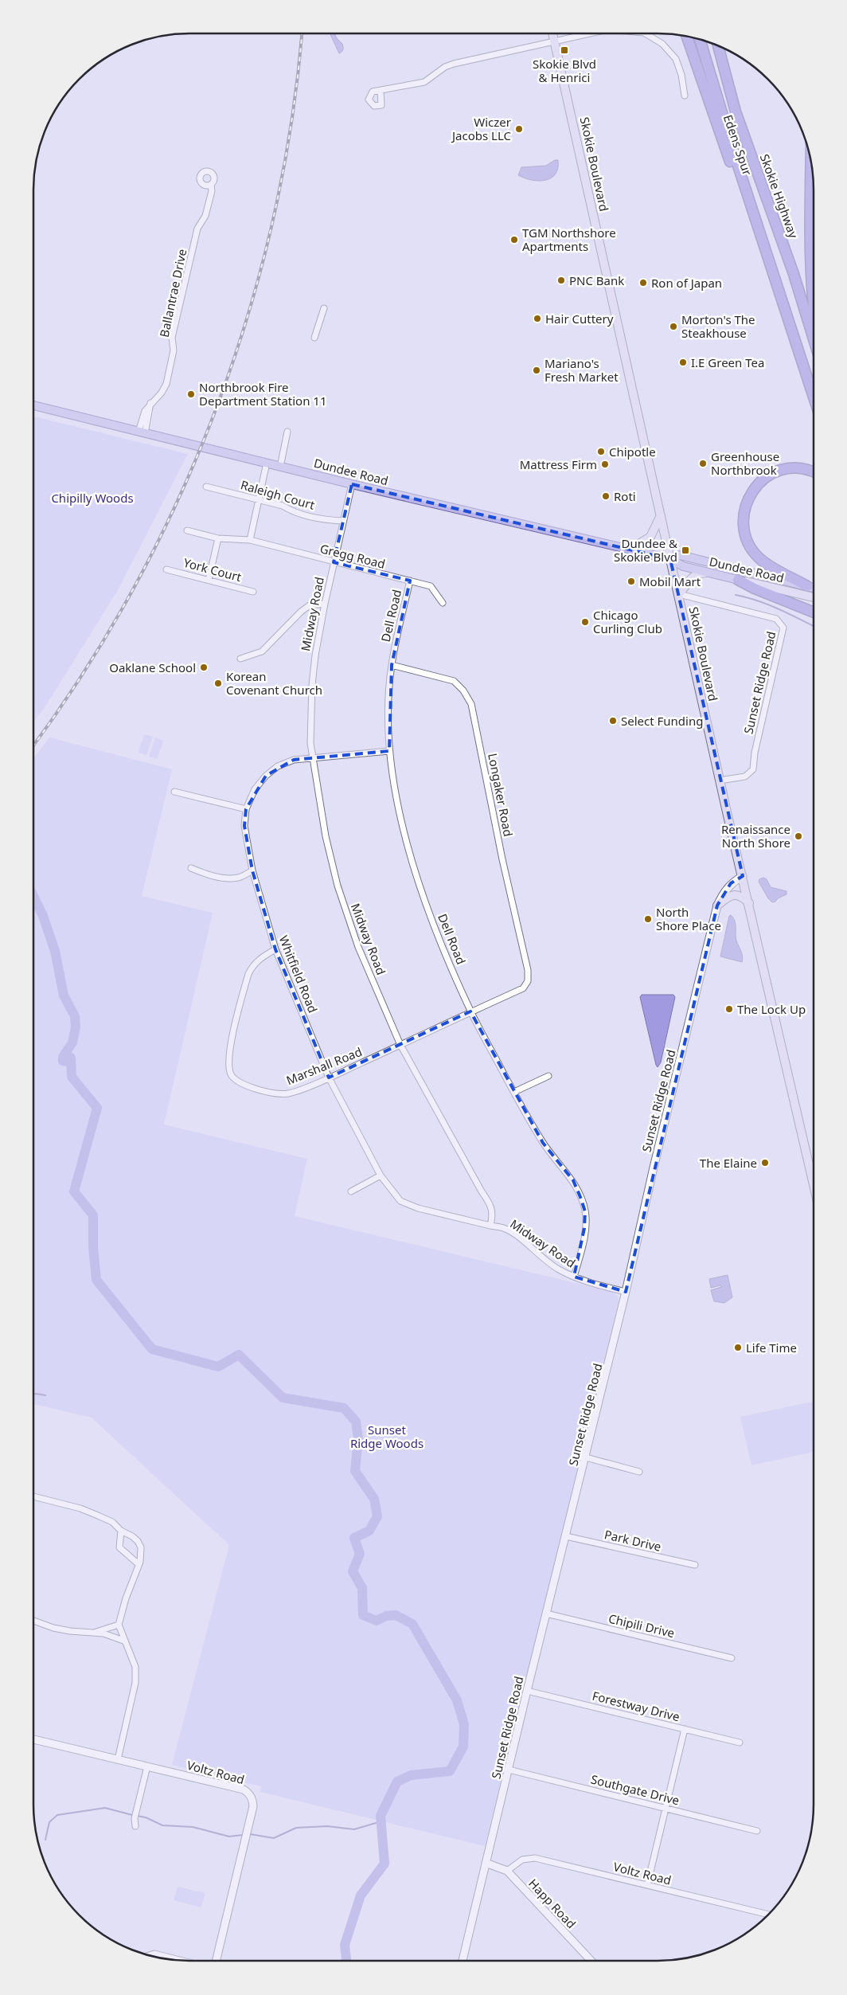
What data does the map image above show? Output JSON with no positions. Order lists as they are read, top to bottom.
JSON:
{
  "streets": {
    "highway": ["Edens Spur", "Skokie Highway"],
    "main road": ["Skokie Boulevard", "Dundee Road"],
    "street": [
      "Ballantrae Drive",
      "Raleigh Court",
      "Gregg Road",
      "York Court",
      "Midway Road",
      "Dell Road",
      "Sunset Ridge Road",
      "Longaker Road",
      "Whitfield Road",
      "Marshall Road",
      "Park Drive",
      "Chipili Drive",
      "Forestway Drive",
      "Voltz Road",
      "Southgate Drive",
      "Happ Road"
    ]
  },
  "crossings": [
    ["Skokie Boulevard", "Dundee Road"],
    ["Skokie Boulevard", "Sunset Ridge Road"],
    ["Ballantrae Drive", "Dundee Road"],
    ["Dundee Road", "Midway Road"],
    ["Raleigh Court", "Midway Road"],
    ["Gregg Road", "Midway Road"],
    ["Gregg Road", "Dell Road"],
    ["Midway Road", "Dell Road"],
    ["Midway Road", "Sunset Ridge Road"],
    ["Midway Road", "Whitfield Road"],
    ["Midway Road", "Marshall Road"],
    ["Dell Road", "Longaker Road"],
    ["Dell Road", "Whitfield Road"],
    ["Dell Road", "Marshall Road"],
    ["Sunset Ridge Road", "Park Drive"],
    ["Sunset Ridge Road", "Chipili Drive"],
    ["Sunset Ridge Road", "Forestway Drive"],
    ["Sunset Ridge Road", "Southgate Drive"],
    ["Sunset Ridge Road", "Happ Road"],
    ["Longaker Road", "Marshall Road"],
    ["Whitfield Road", "Marshall Road"],
    ["Voltz Road", "Happ Road"]
  ],
  "parks": ["Chipilly Woods", "Sunset Ridge Woods"],
  "places": {
    "transit": ["Skokie Blvd & Henrici", "Dundee & Skokie Blvd"],
    "other": [
      "Wiczer Jacobs LLC",
      "TGM Northshore Apartments",
      "PNC Bank",
      "Ron of Japan",
      "Hair Cuttery",
      "Morton's The Steakhouse",
      "I.E Green Tea",
      "Mariano's Fresh Market",
      "Northbrook Fire Department Station 11",
      "Chipotle",
      "Greenhouse Northbrook",
      "Mattress Firm",
      "Roti",
      "Mobil Mart",
      "Chicago Curling Club",
      "Oaklane School",
      "Korean Covenant Church",
      "Select Funding",
      "Renaissance North Shore",
      "North Shore Place",
      "The Lock Up",
      "The Elaine",
      "Life Time"
    ]
  }
}
